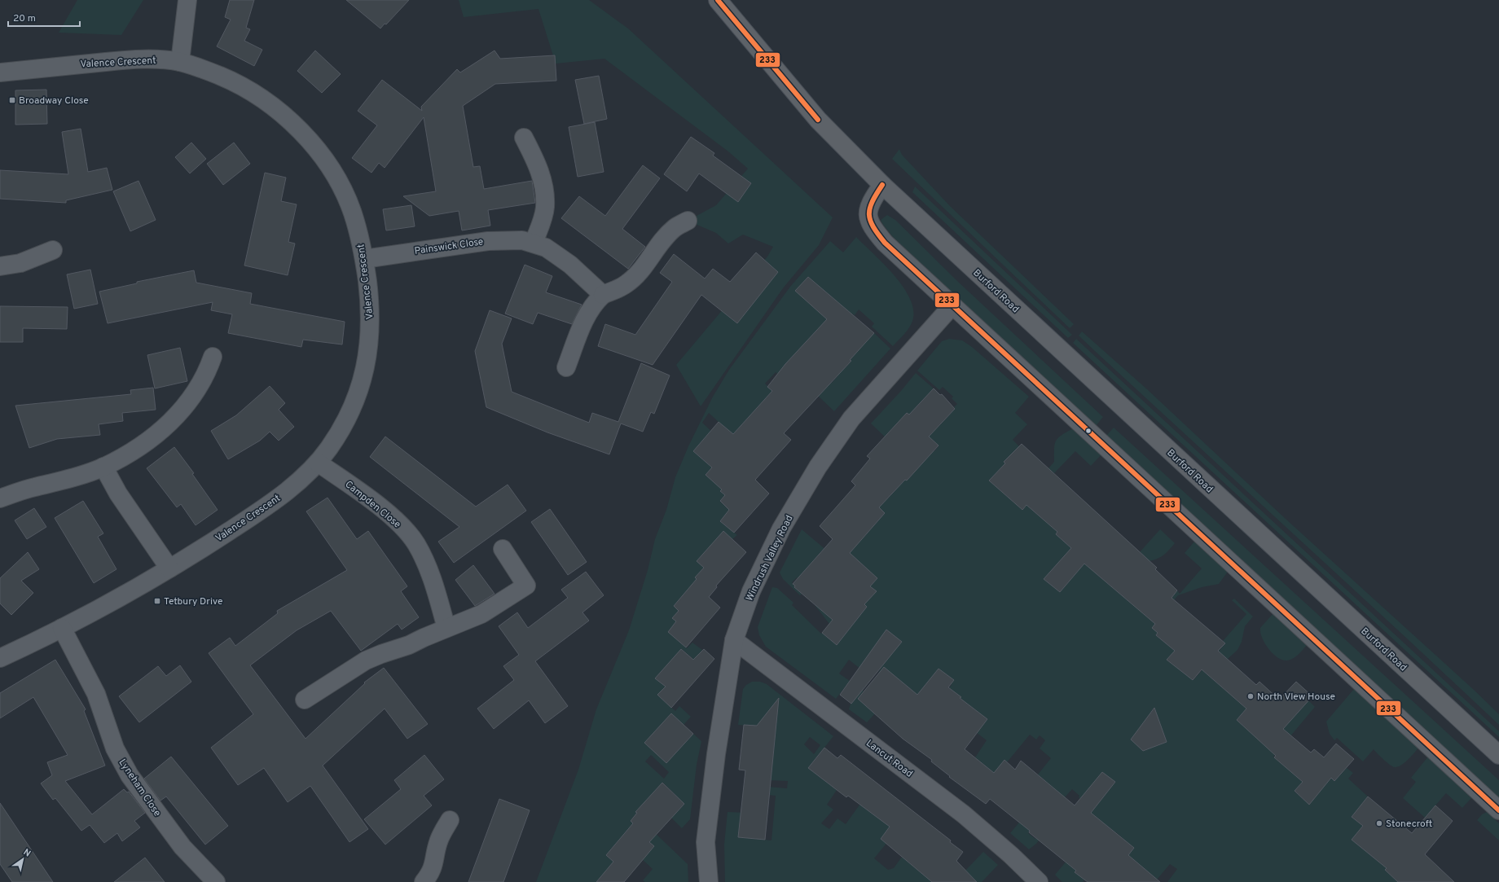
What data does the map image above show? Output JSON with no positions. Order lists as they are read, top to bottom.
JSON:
{
  "streets": {
    "main road": ["Burford Road"],
    "street": [
      "Valence Crescent",
      "Painswick Close",
      "Campden Close",
      "Windrush Valley Road",
      "Lancut Road",
      "Lyneham Close"
    ]
  },
  "crossings": [
    ["Valence Crescent", "Painswick Close"],
    ["Valence Crescent", "Campden Close"],
    ["Valence Crescent", "Lyneham Close"],
    ["Windrush Valley Road", "Lancut Road"]
  ],
  "places": {
    "transit": ["Broadway Close", "Tetbury Drive"],
    "other": ["North Vlew House", "Stonecroft"]
  },
  "lines": ["transit line 233"],
  "scale_bar": "20 m",
  "north": "top right"
}
